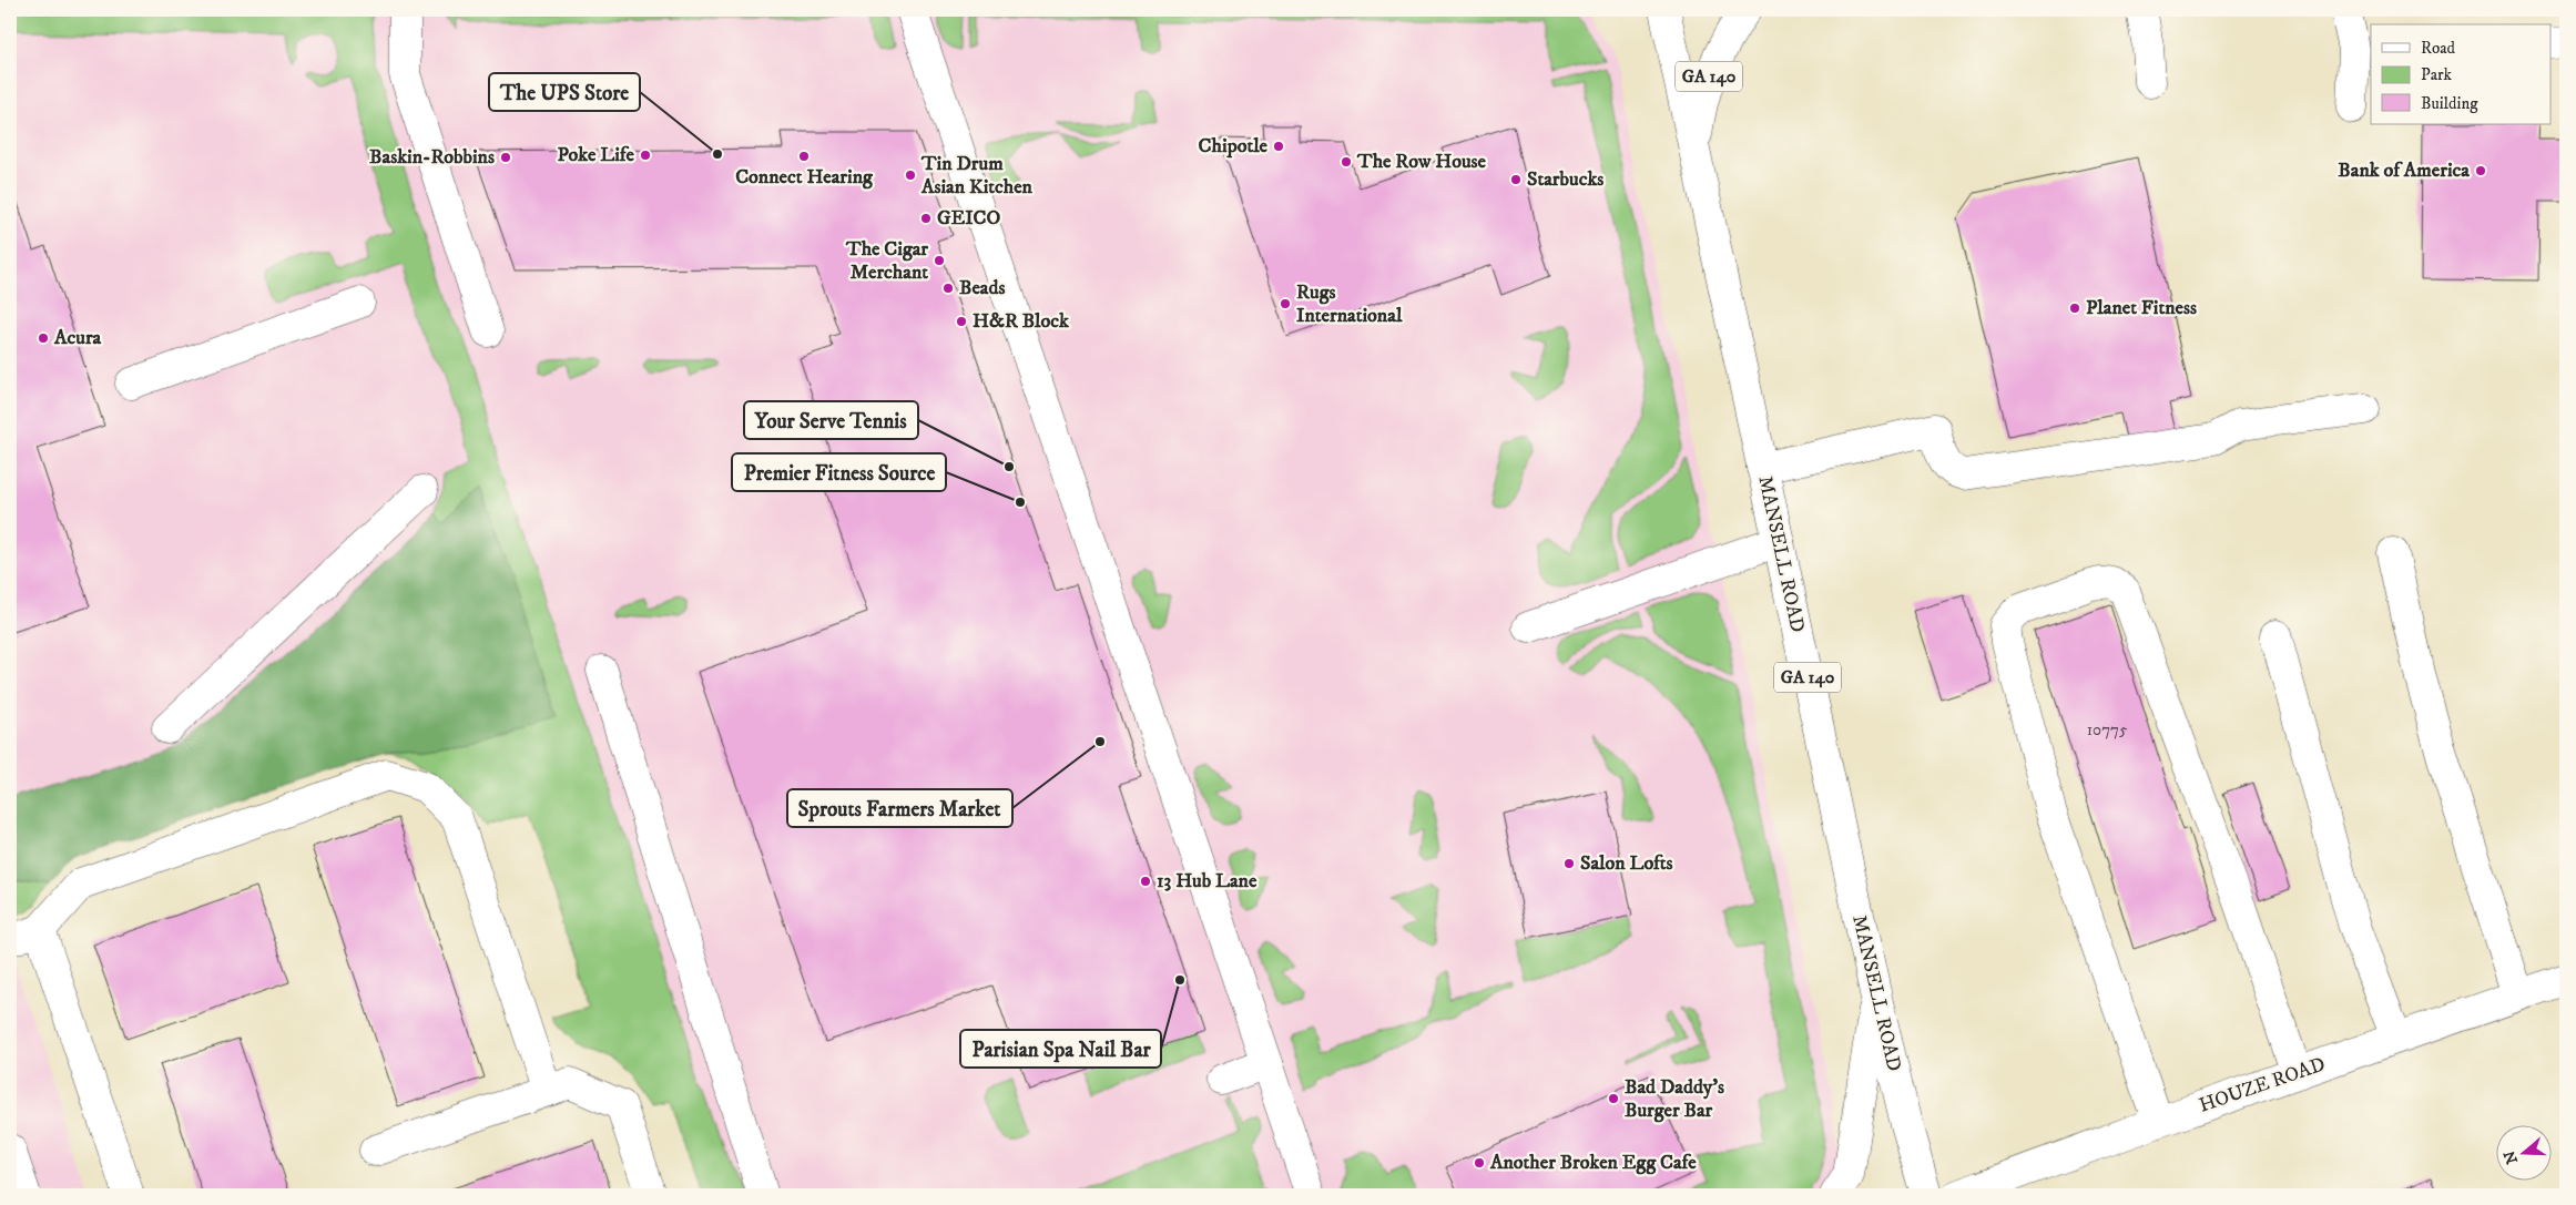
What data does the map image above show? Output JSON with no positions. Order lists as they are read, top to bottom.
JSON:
{
  "streets": {
    "main road": ["GA 140", "MANSELL ROAD", "HOUZE ROAD"]
  },
  "crossings": [
    ["GA 140", "MANSELL ROAD"]
  ],
  "places": [
    "Chipotle",
    "The UPS Store",
    "Poke Life",
    "Connect Hearing",
    "Baskin-Robbins",
    "The Row House",
    "Bank of America",
    "Tin Drum Asian Kitchen",
    "Starbucks",
    "GEICO",
    "The Cigar Merchant",
    "Beads",
    "Rugs International",
    "Planet Fitness",
    "H&R Block",
    "Acura",
    "Your Serve Tennis",
    "Premier Fitness Source",
    "Sprouts Farmers Market",
    "Salon Lofts",
    "13 Hub Lane",
    "Parisian Spa Nail Bar",
    "Bad Daddy's Burger Bar",
    "Another Broken Egg Cafe"
  ],
  "house_numbers": ["10775"],
  "legend": ["Road", "Park", "Building"],
  "north": "left"
}
